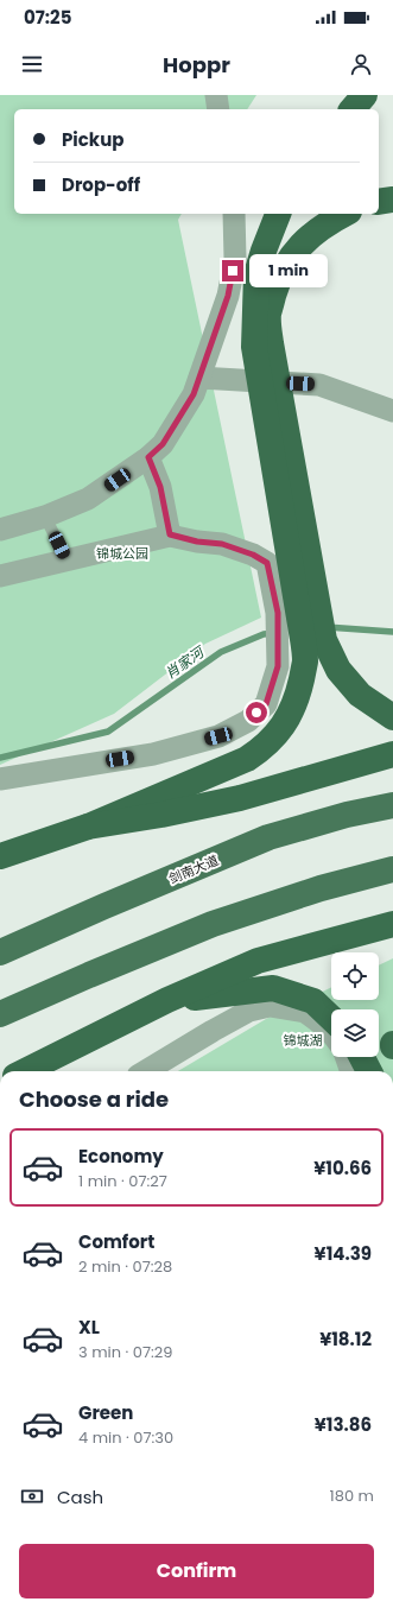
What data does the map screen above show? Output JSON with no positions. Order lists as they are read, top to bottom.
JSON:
{
  "streets": {
    "highway": ["剑南大道"]
  },
  "water": ["肖家河"],
  "parks": ["锦城公园", "锦城湖"],
  "page": {
    "status": "07:25",
    "header": "Hoppr",
    "banner": ["Pickup", "Drop-off"],
    "bubble": "1 min",
    "heading": "Choose a ride",
    "list": [
      {
        "name": "Economy",
        "note": "1 min · 07:27",
        "value": "¥10.66"
      },
      {
        "name": "Comfort",
        "note": "2 min · 07:28",
        "value": "¥14.39"
      },
      {
        "name": "XL",
        "note": "3 min · 07:29",
        "value": "¥18.12"
      },
      {
        "name": "Green",
        "note": "4 min · 07:30",
        "value": "¥13.86"
      }
    ],
    "pay": ["Cash", "180 m"],
    "buttons": "Confirm"
  }
}
